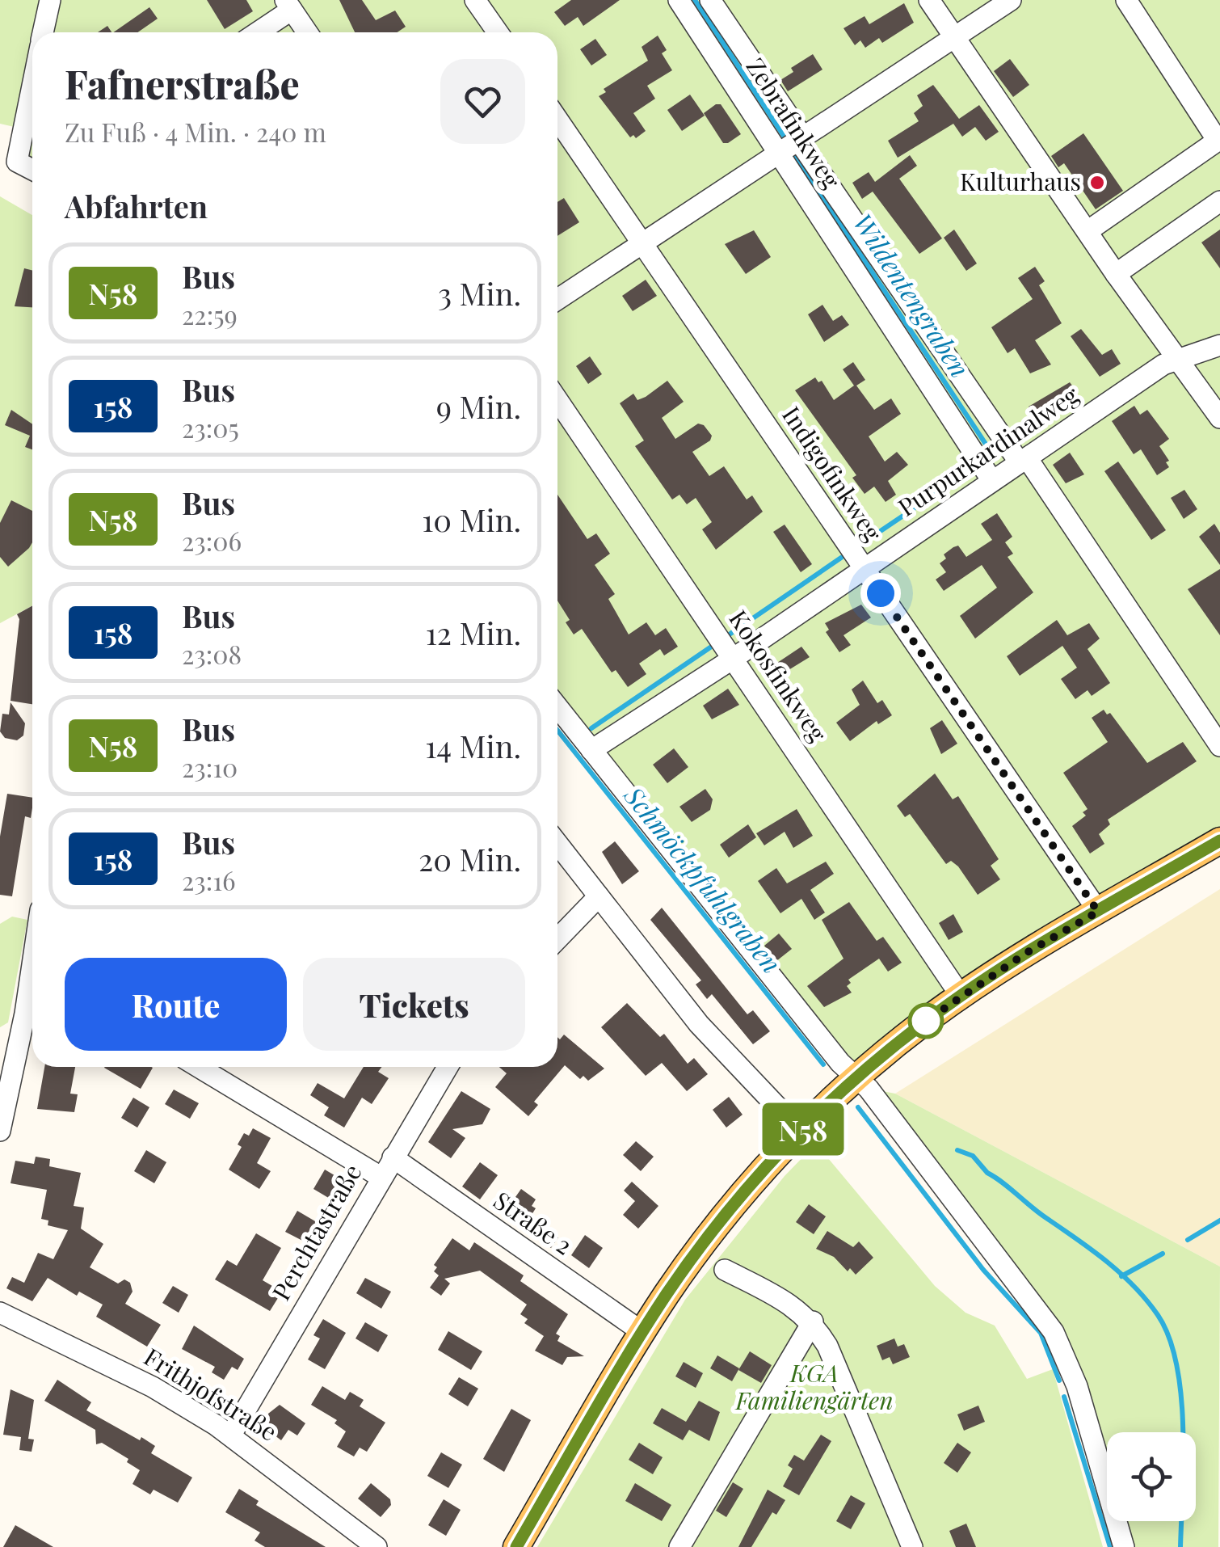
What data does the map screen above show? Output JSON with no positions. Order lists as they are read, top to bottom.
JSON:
{
  "streets": {
    "street": [
      "Zebrafinkweg",
      "Purpurkardinalweg",
      "Indigofinkweg",
      "Kokosfinkweg",
      "Straße 2",
      "Perchtastraße",
      "Frithjofstraße"
    ]
  },
  "crossings": [
    ["Zebrafinkweg", "Purpurkardinalweg"],
    ["Purpurkardinalweg", "Indigofinkweg"],
    ["Purpurkardinalweg", "Kokosfinkweg"],
    ["Straße 2", "Perchtastraße"],
    ["Perchtastraße", "Frithjofstraße"]
  ],
  "water": ["Wildentengraben", "Schmöckpfuhlgraben"],
  "parks": ["KGA Familiengärten"],
  "places": ["Kulturhaus"],
  "lines": ["bus line N58"],
  "page": {
    "on_map": "N58",
    "heading": [
      ["Fafnerstraße", "Zu Fuß · 4 Min. · 240 m"],
      "Abfahrten"
    ],
    "list": [
      {
        "mark": "N58",
        "name": "Bus",
        "note": "22:59",
        "value": "3 Min."
      },
      {
        "mark": "158",
        "name": "Bus",
        "note": "23:05",
        "value": "9 Min."
      },
      {
        "mark": "N58",
        "name": "Bus",
        "note": "23:06",
        "value": "10 Min."
      },
      {
        "mark": "158",
        "name": "Bus",
        "note": "23:08",
        "value": "12 Min."
      },
      {
        "mark": "N58",
        "name": "Bus",
        "note": "23:10",
        "value": "14 Min."
      },
      {
        "mark": "158",
        "name": "Bus",
        "note": "23:16",
        "value": "20 Min."
      }
    ],
    "buttons": ["Route", "Tickets"]
  }
}
